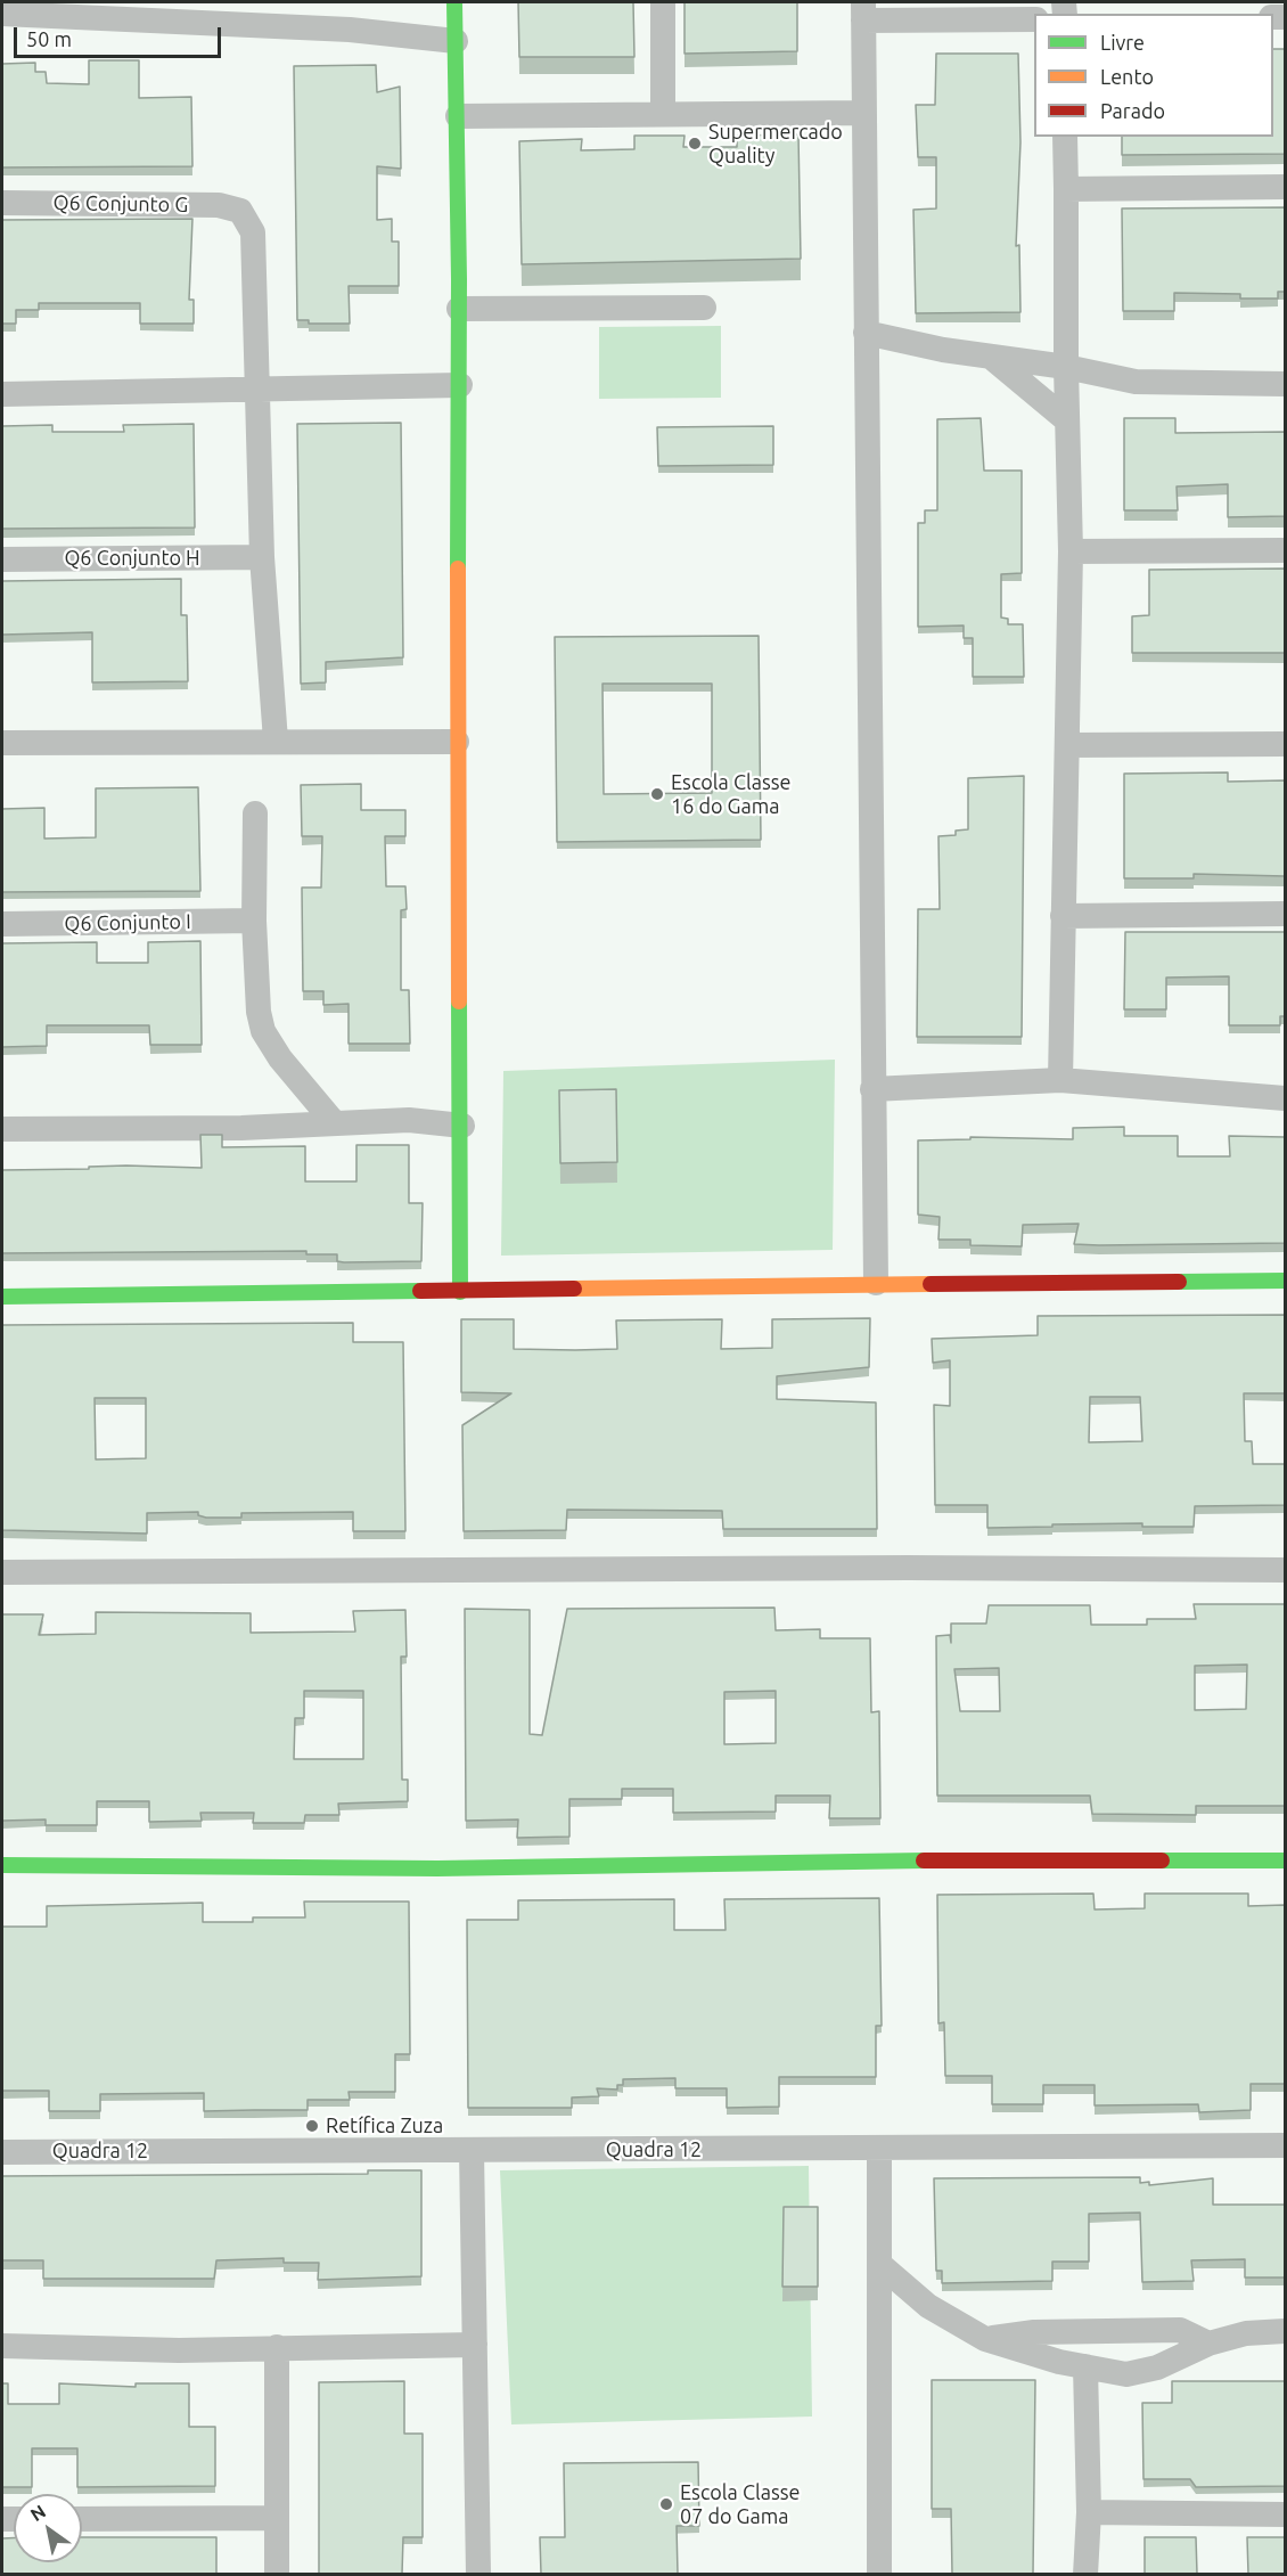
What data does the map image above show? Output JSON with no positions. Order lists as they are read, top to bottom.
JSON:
{
  "streets": {
    "street": [
      "Q6 Conjunto G",
      "Q6 Conjunto H",
      "Q6 Conjunto I",
      "Quadra 12"
    ]
  },
  "places": [
    "Supermercado Quality",
    "Escola Classe 16 do Gama",
    "Retífica Zuza",
    "Escola Classe 07 do Gama"
  ],
  "legend": ["Livre", "Lento", "Parado"],
  "scale_bar": "50 m",
  "north": "top left"
}
